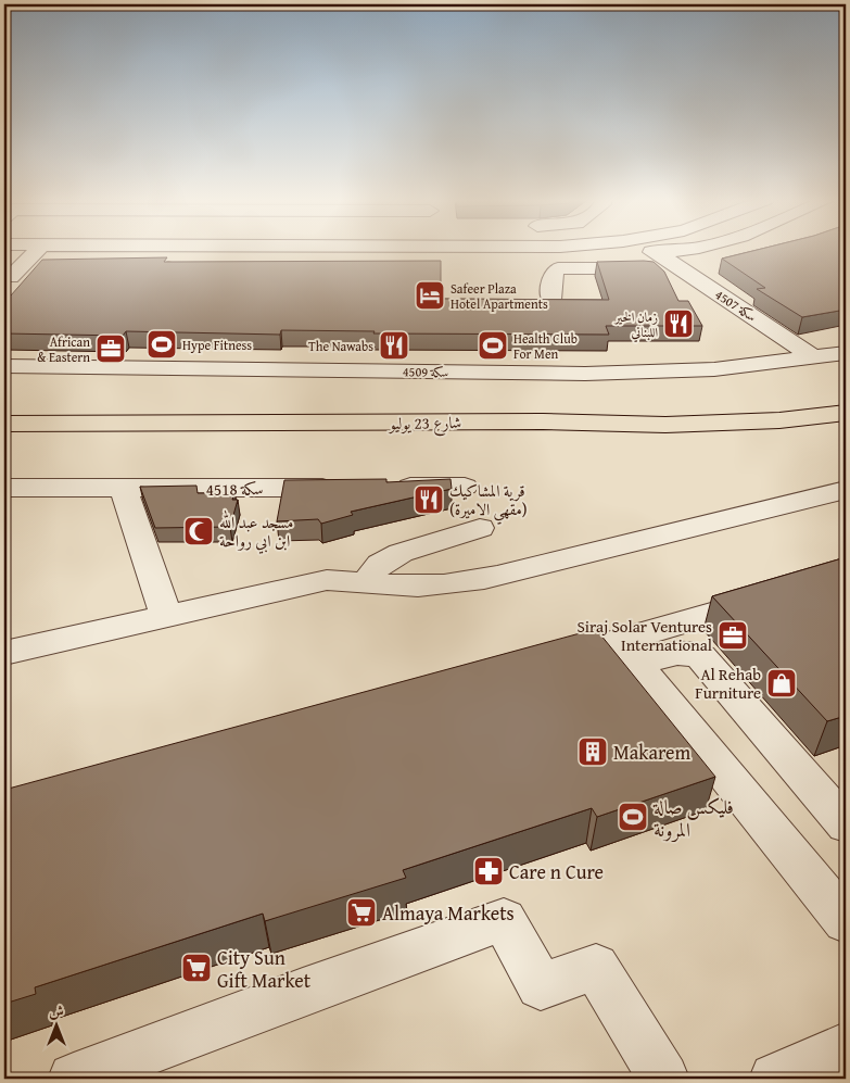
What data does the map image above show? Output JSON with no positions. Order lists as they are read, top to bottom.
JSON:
{
  "streets": {
    "main road": ["شارع 23 يوليو"],
    "street": ["سكة 4507", "سكة 4509", "سكة 4518"]
  },
  "crossings": [
    ["سكة 4507", "سكة 4509"]
  ],
  "places": {
    "hotel": ["Safeer Plaza Hotel Apartments"],
    "restaurant": ["زمان الخير اللبناني", "The Nawabs", "قرية المشاكيك (مقهي الاميرة)"],
    "sports": ["Hype Fitness", "Health Club For Men", "فليكس صالة المرونة"],
    "office": ["African & Eastern", "Siraj Solar Ventures International"],
    "mosque": ["مسجد عبد الله ابن ابي رواحة"],
    "shop": ["Al Rehab Furniture"],
    "building": ["Makarem"],
    "pharmacy": ["Care n Cure"],
    "supermarket": ["Almaya Markets", "City Sun Gift Market"]
  },
  "north": "top"
}
